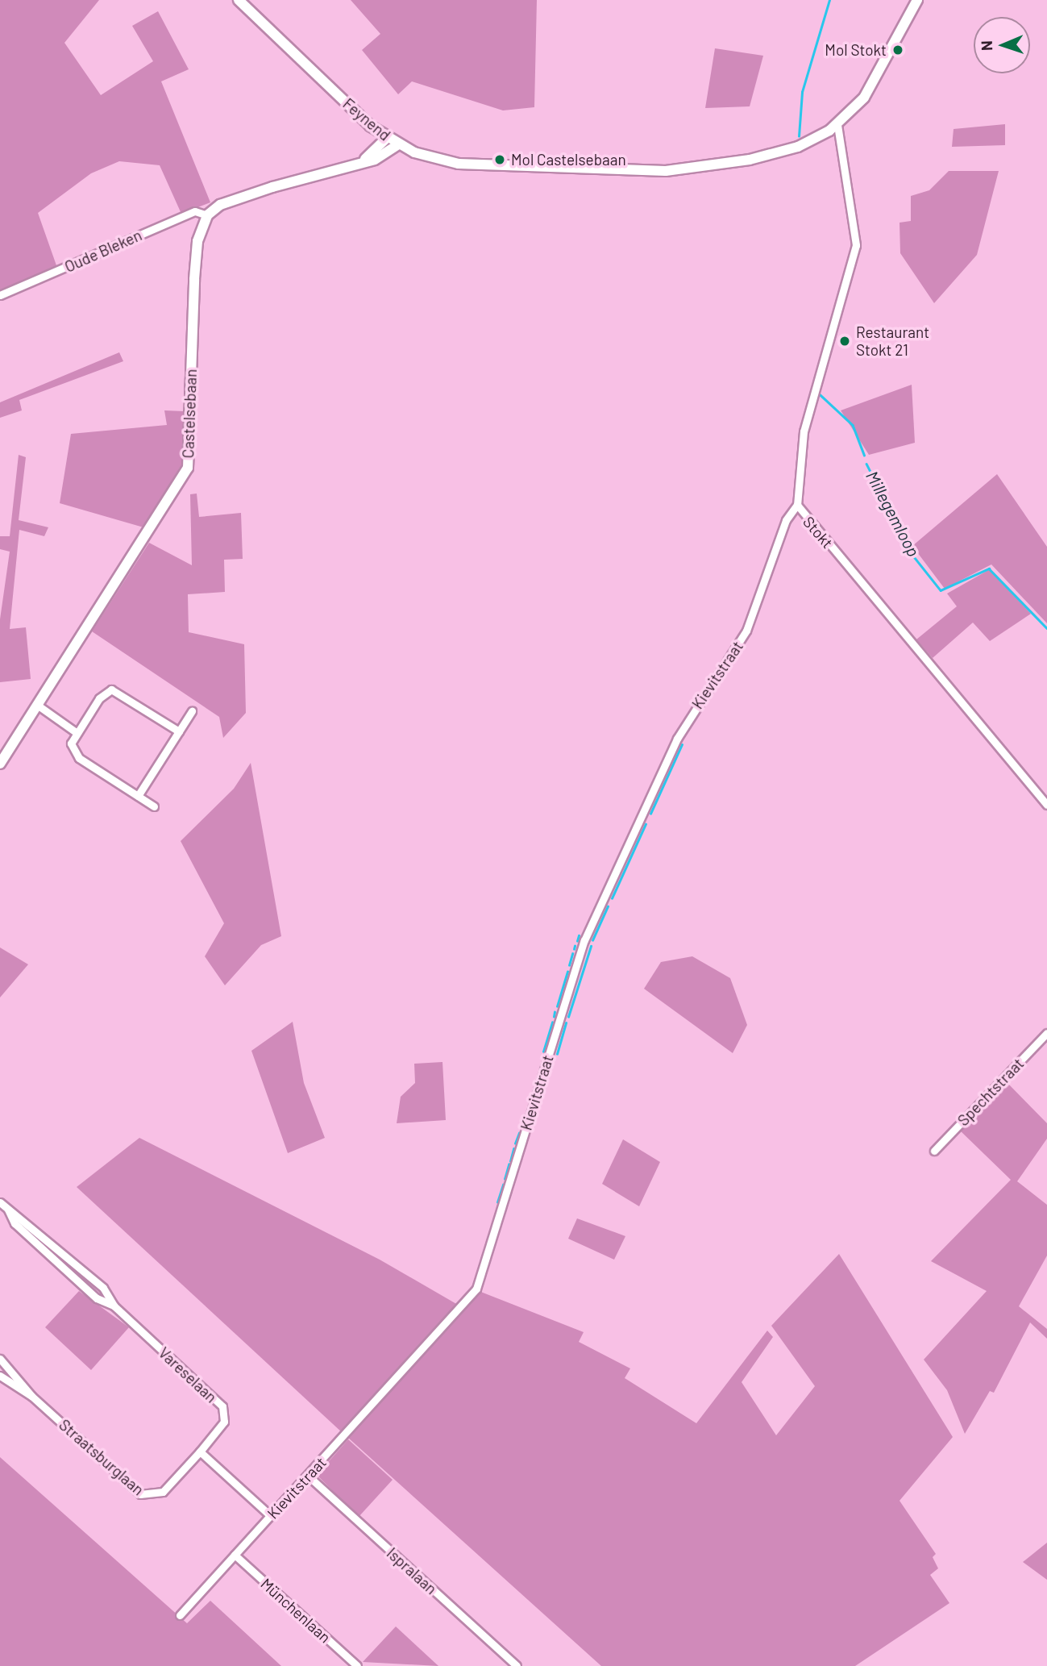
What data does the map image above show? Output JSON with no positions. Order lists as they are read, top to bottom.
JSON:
{
  "streets": {
    "street": [
      "Feynend",
      "Oude Bleken",
      "Castelsebaan",
      "Stokt",
      "Kievitstraat",
      "Spechtstraat",
      "Vareselaan",
      "Straatsburglaan",
      "Ispralaan",
      "Münchenlaan"
    ]
  },
  "crossings": [
    ["Feynend", "Stokt"],
    ["Oude Bleken", "Castelsebaan"],
    ["Stokt", "Kievitstraat"],
    ["Kievitstraat", "Ispralaan"],
    ["Kievitstraat", "Münchenlaan"],
    ["Vareselaan", "Straatsburglaan"]
  ],
  "water": ["Millegemloop"],
  "places": ["Mol Stokt", "Mol Castelsebaan", "Restaurant Stokt 21"],
  "north": "left"
}
